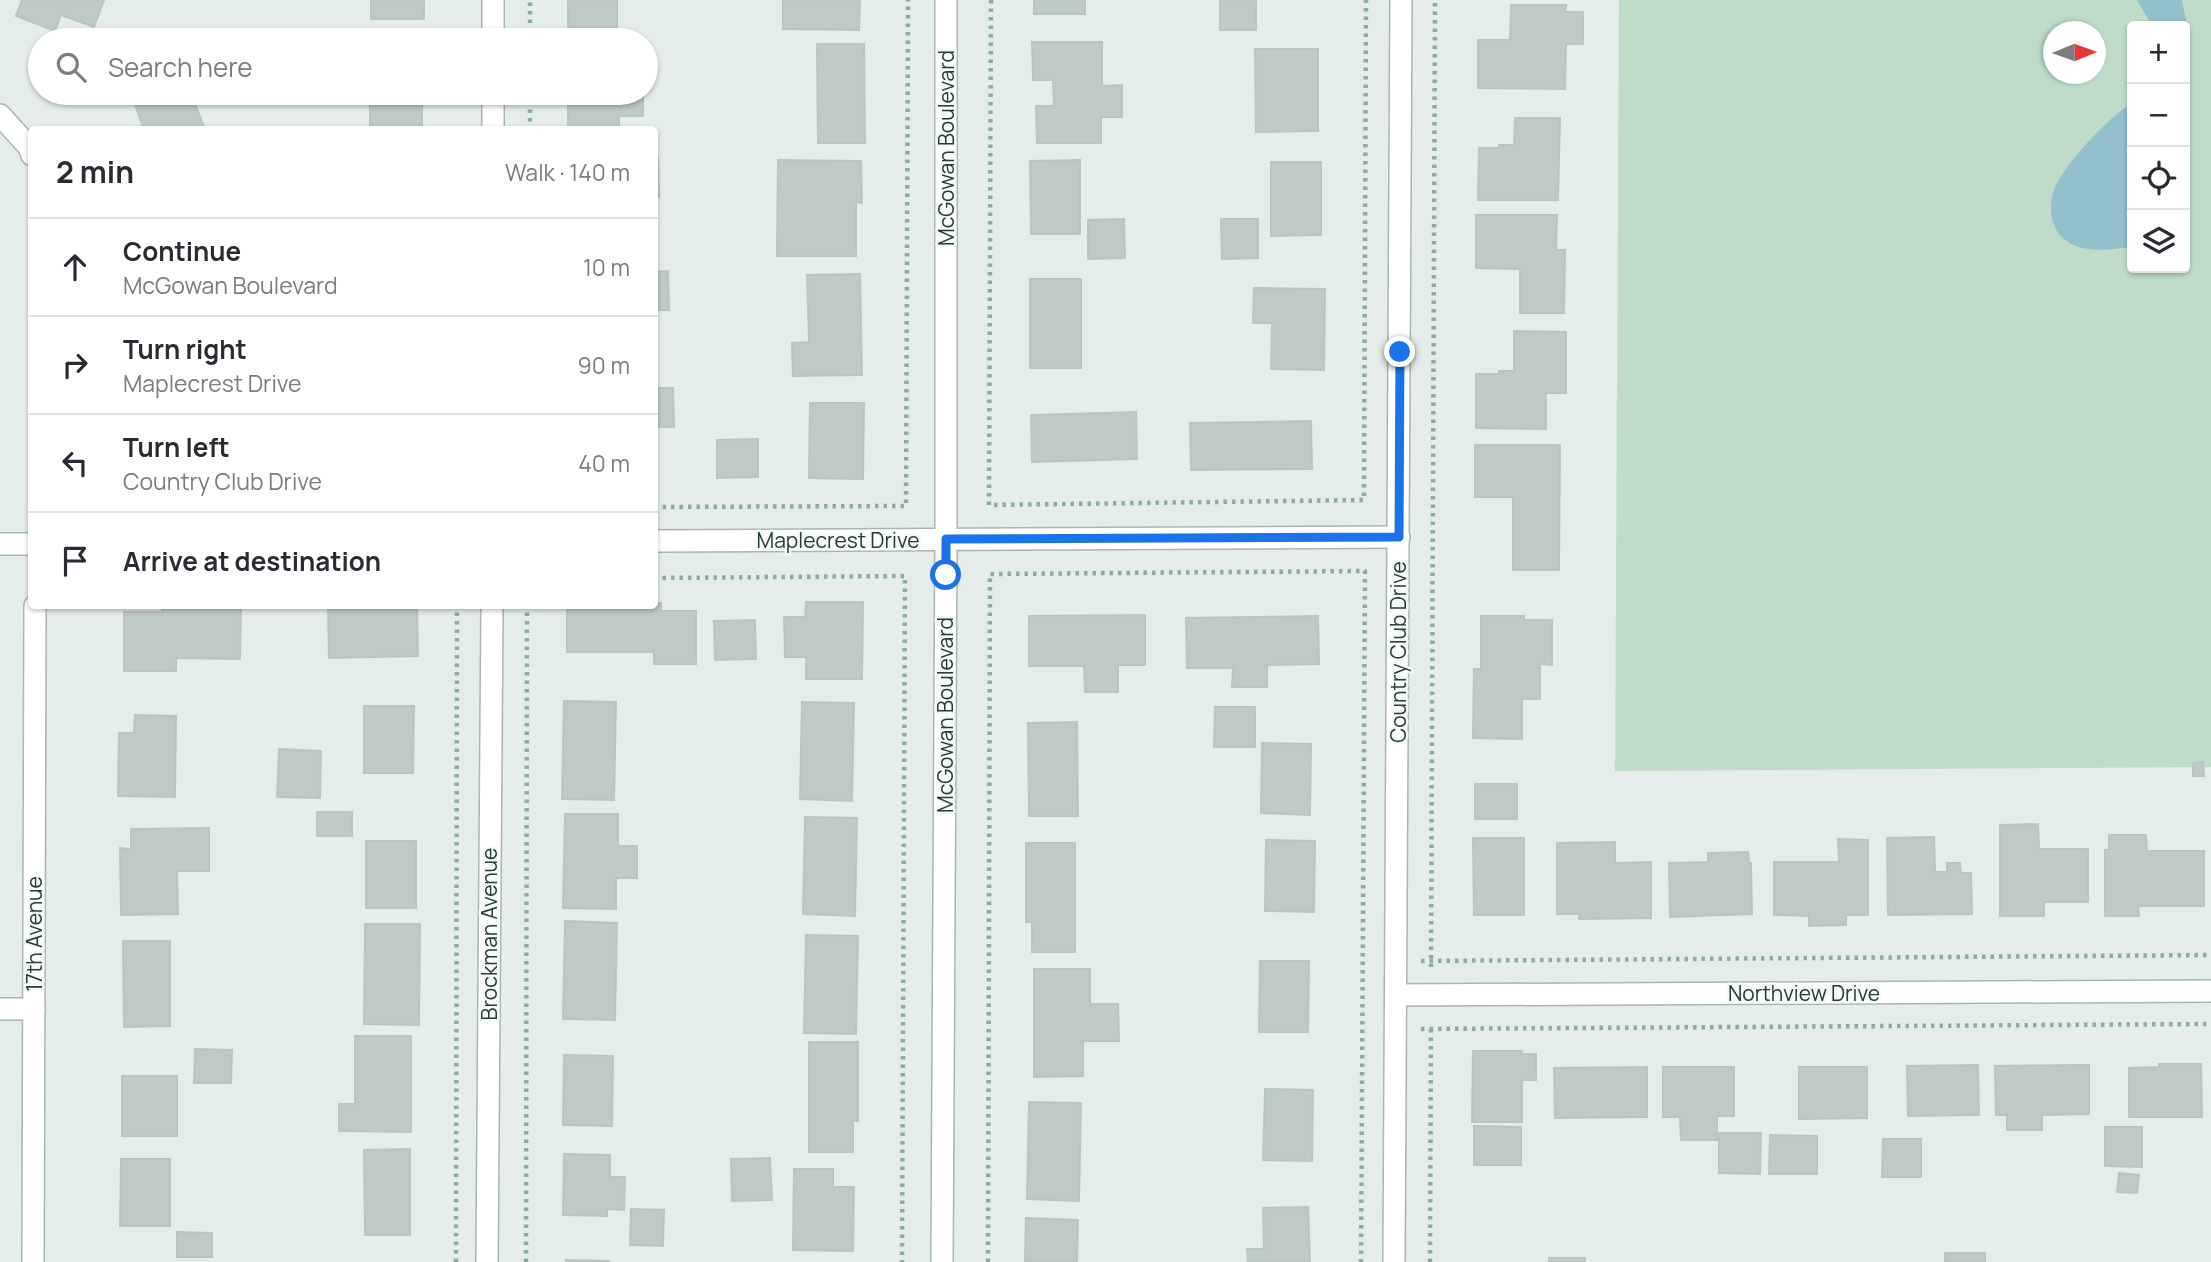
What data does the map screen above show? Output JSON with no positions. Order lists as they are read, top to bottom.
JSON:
{
  "streets": {
    "street": [
      "McGowan Boulevard",
      "Maplecrest Drive",
      "Country Club Drive",
      "17th Avenue",
      "Brockman Avenue",
      "Northview Drive"
    ]
  },
  "crossings": [
    ["McGowan Boulevard", "Maplecrest Drive"],
    ["Maplecrest Drive", "Country Club Drive"],
    ["Country Club Drive", "Northview Drive"]
  ],
  "north": "right",
  "page": {
    "map_buttons": ["+", "−"],
    "search": "Search here",
    "heading": ["2 min", "Walk · 140 m"],
    "list": [
      ["Continue", "McGowan Boulevard", "10 m"],
      ["Turn right", "Maplecrest Drive", "90 m"],
      ["Turn left", "Country Club Drive", "40 m"],
      "Arrive at destination"
    ]
  }
}
